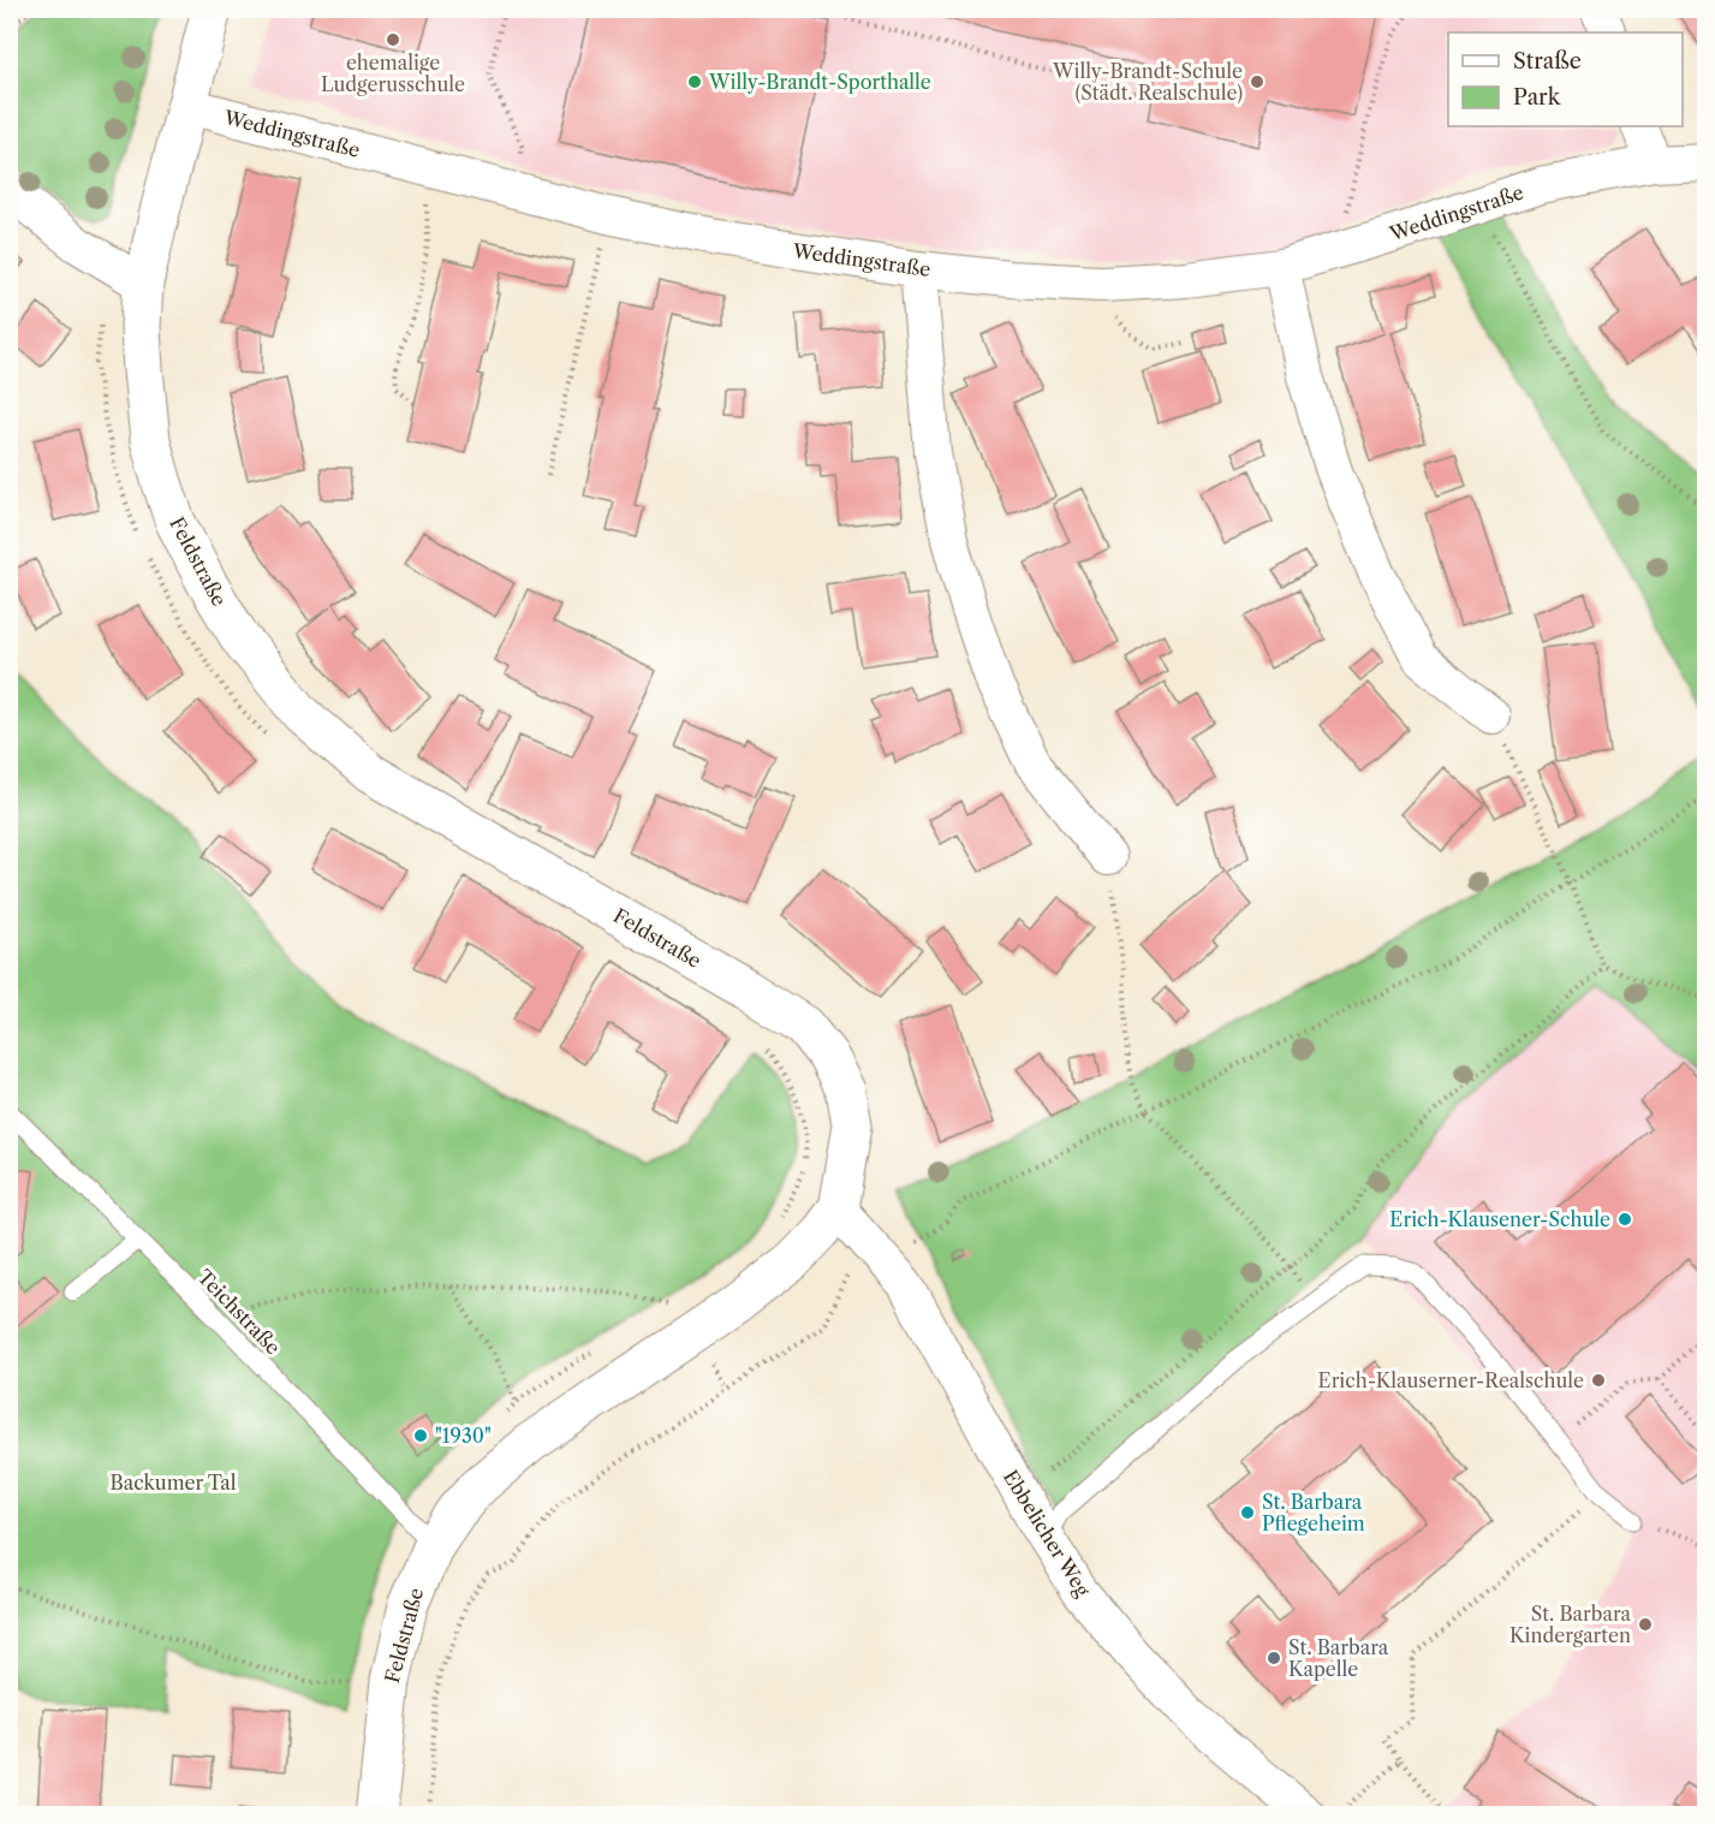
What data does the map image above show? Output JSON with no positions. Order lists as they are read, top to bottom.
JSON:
{
  "streets": {
    "main road": ["Feldstraße"],
    "street": ["Weddingstraße", "Ebbelicher Weg"],
    "lane": ["Teichstraße"]
  },
  "crossings": [
    ["Weddingstraße", "Feldstraße"],
    ["Feldstraße", "Teichstraße"],
    ["Feldstraße", "Ebbelicher Weg"]
  ],
  "parks": ["Backumer Tal"],
  "places": [
    "ehemalige Ludgerusschule",
    "Willy-Brandt-Sporthalle",
    "Willy-Brandt-Schule (Städt. Realschule)",
    "Erich-Klausener-Schule",
    "Erich-Klauserner-Realschule",
    "\"1930\"",
    "St. Barbara Pflegeheim",
    "St. Barbara Kindergarten",
    "St. Barbara Kapelle"
  ],
  "legend": ["Straße", "Park"]
}
